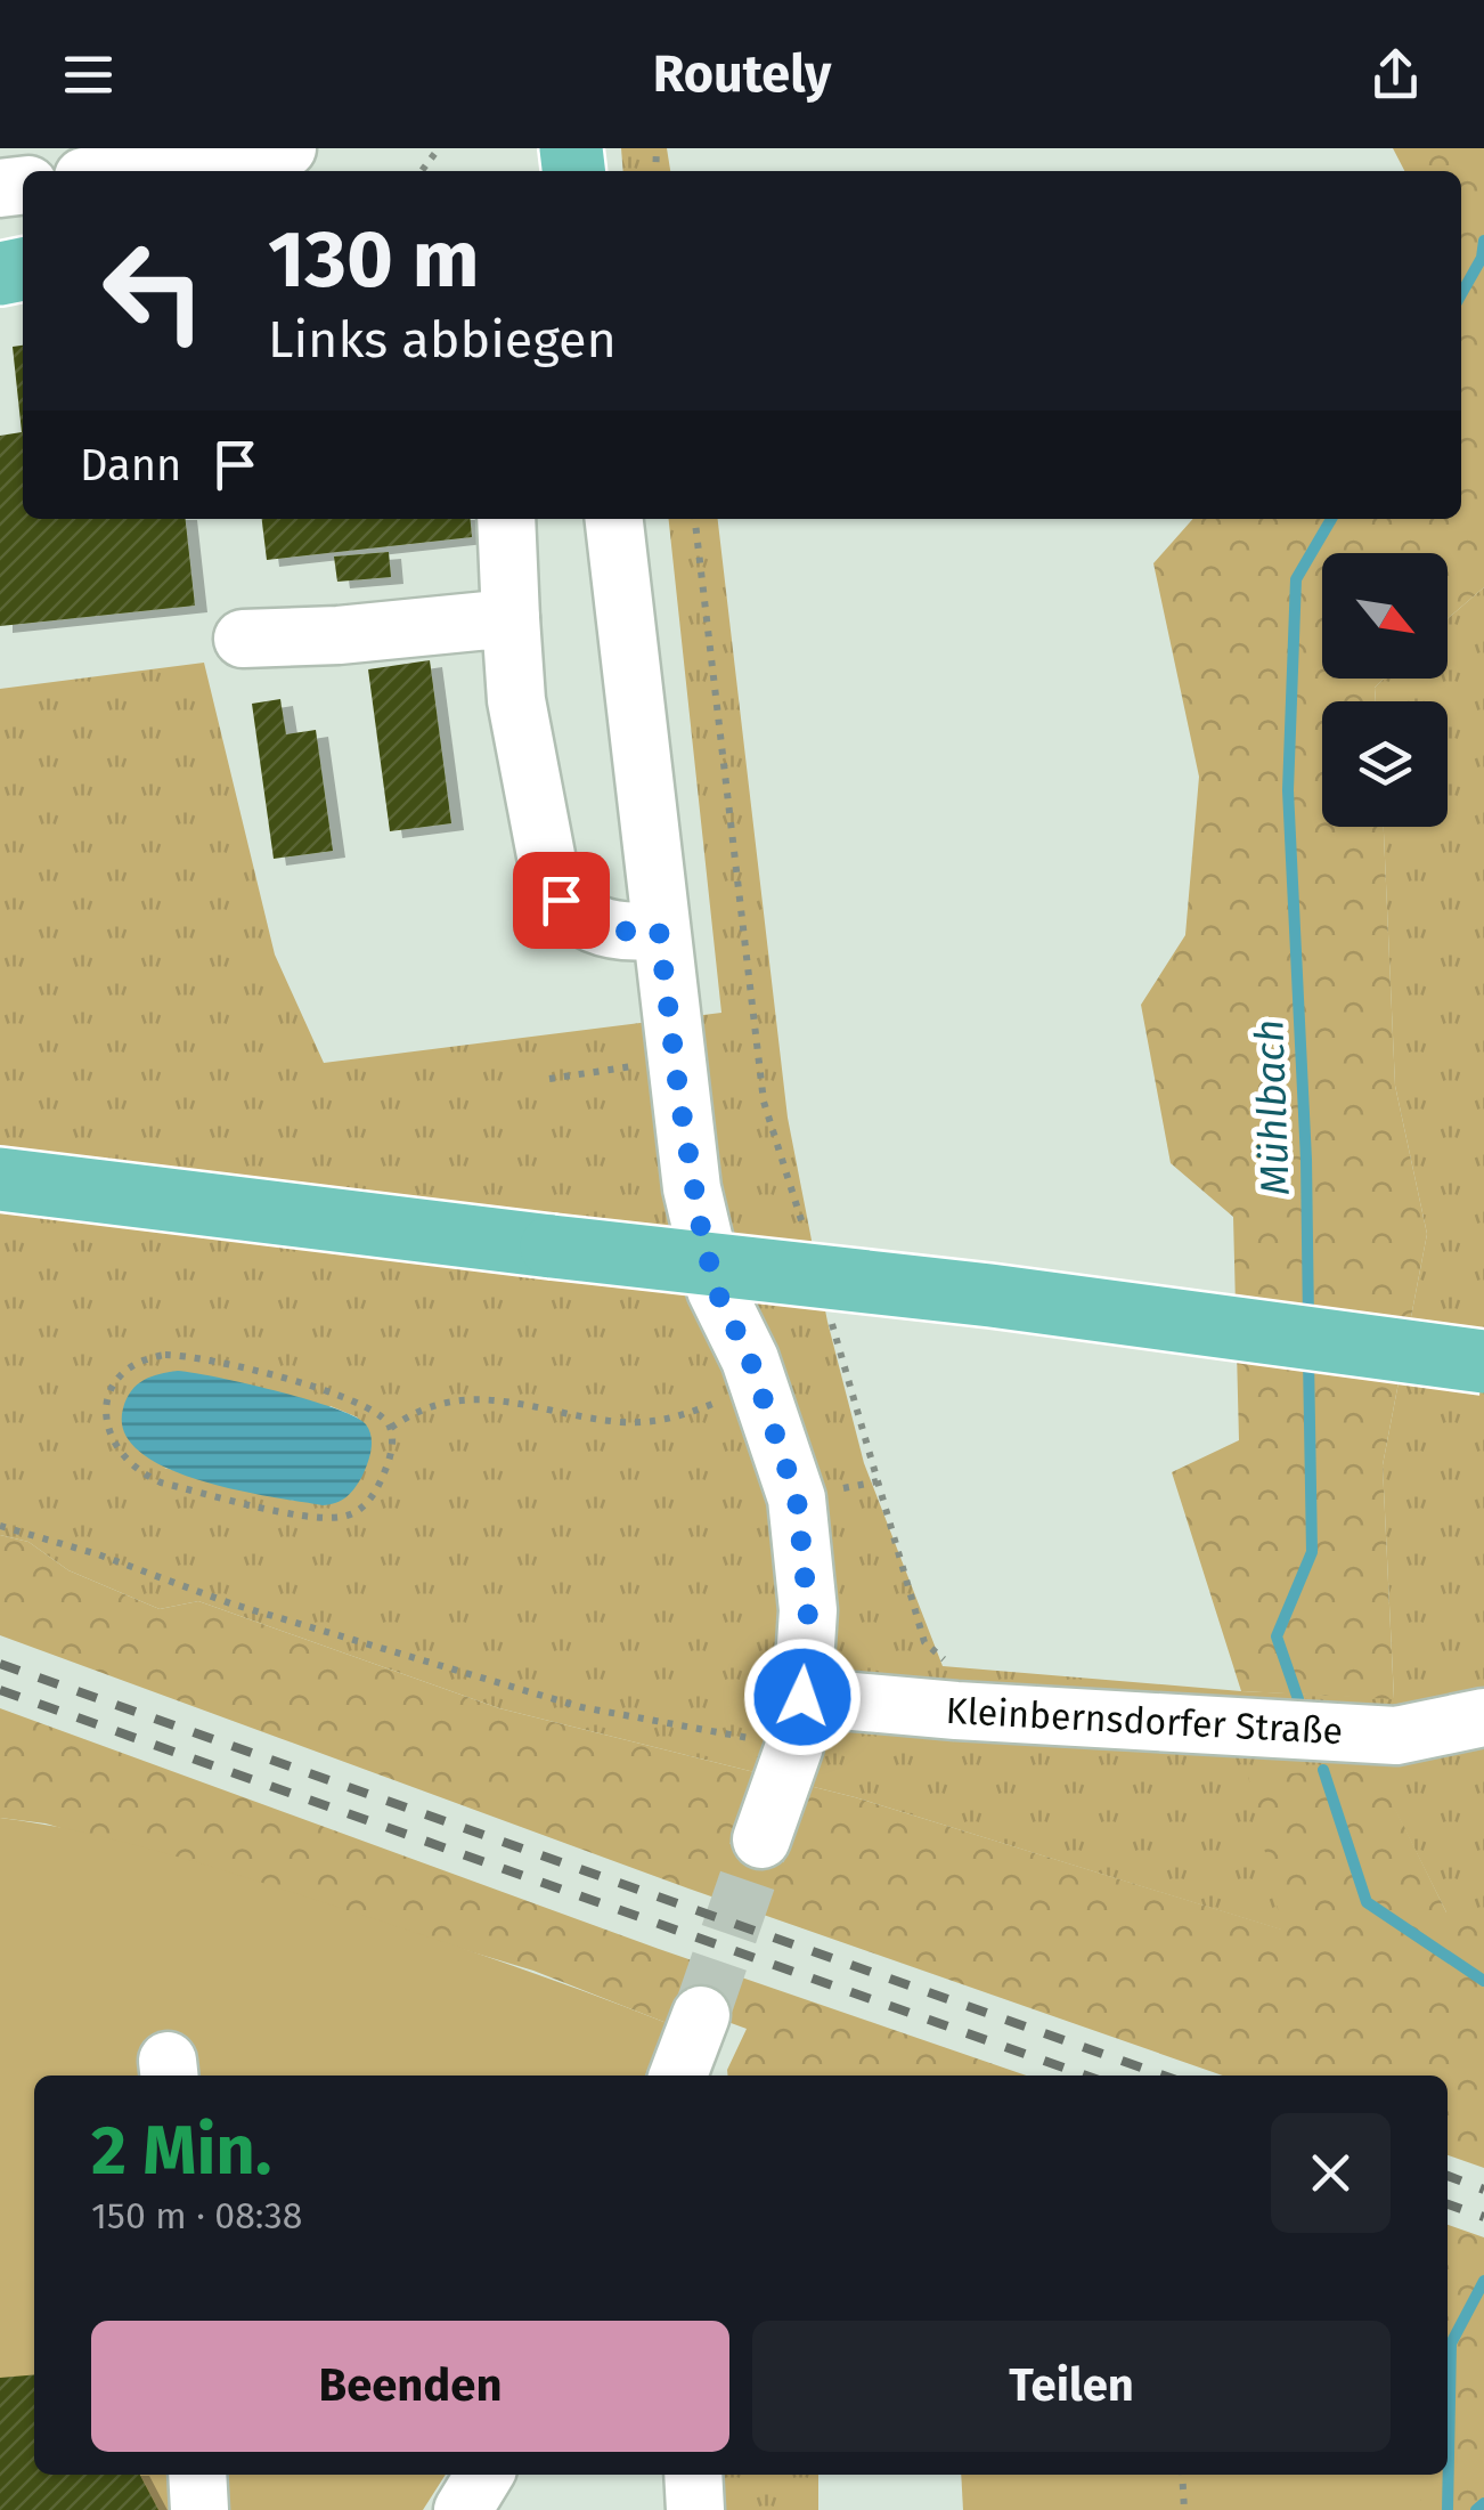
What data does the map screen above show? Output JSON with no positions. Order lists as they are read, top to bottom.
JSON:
{
  "streets": {
    "street": ["Kleinbernsdorfer Straße"]
  },
  "water": ["Mühlbach"],
  "north": "bottom right",
  "page": {
    "header": "Routely",
    "turn": ["130 m", "Links abbiegen"],
    "then": "Dann",
    "heading": ["2 Min.", "150 m · 08:38"],
    "buttons": ["Beenden", "Teilen"]
  }
}
